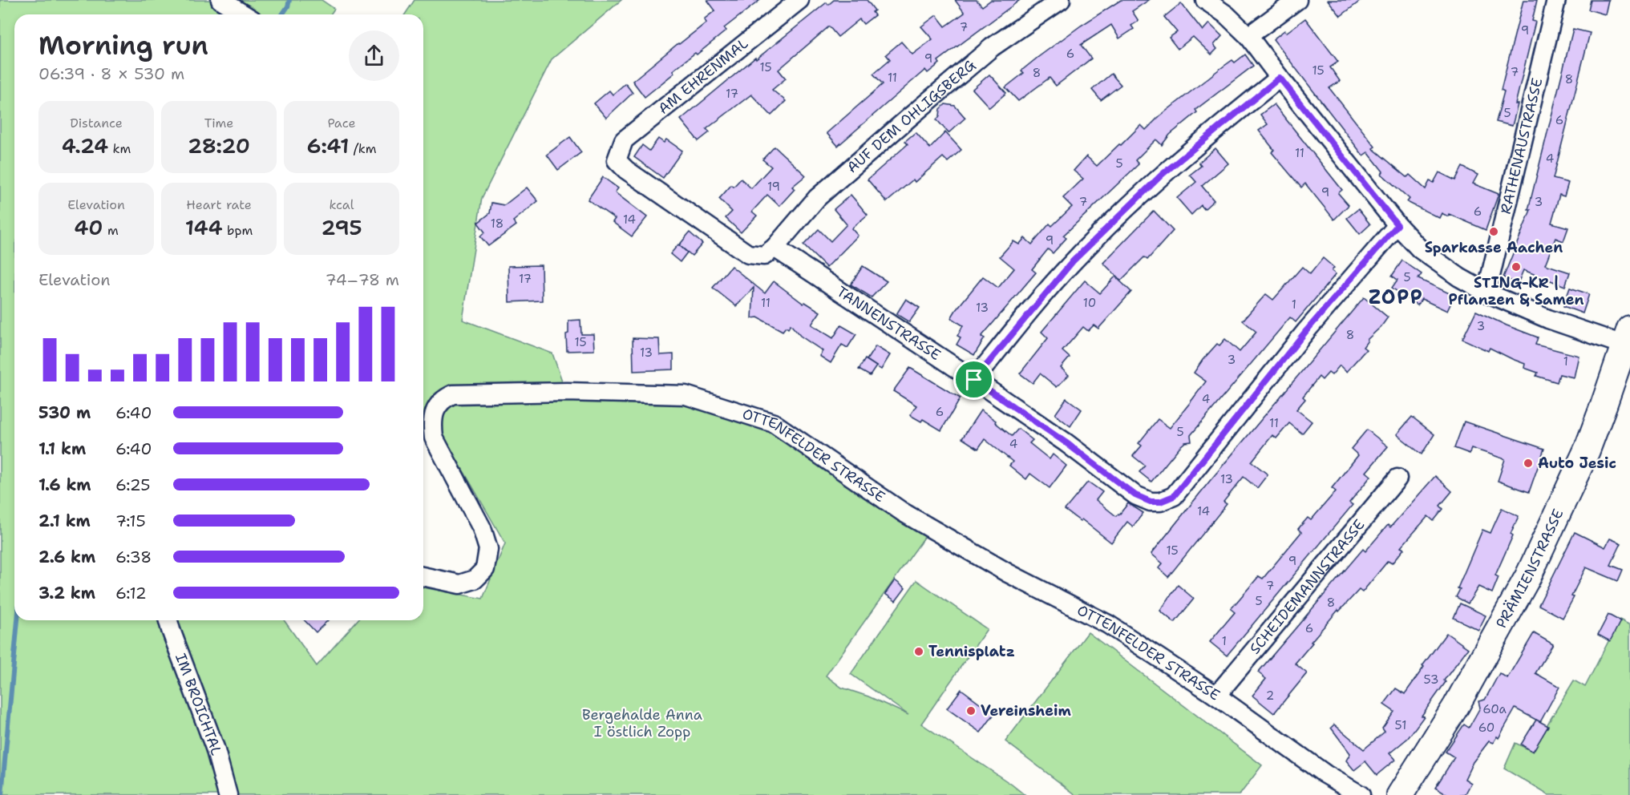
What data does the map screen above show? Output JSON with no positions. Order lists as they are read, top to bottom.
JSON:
{
  "streets": {
    "main road": ["PRÄMIENSTRASSE"],
    "street": [
      "AM EHRENMAL",
      "AUF DEM OHLIGSBERG",
      "RATHENAUSTRASSE",
      "TANNENSTRASSE",
      "OTTENFELDER STRASSE",
      "SCHEIDEMANNSTRASSE",
      "IM BROICHTAL"
    ]
  },
  "crossings": [
    ["AM EHRENMAL", "AUF DEM OHLIGSBERG"],
    ["AM EHRENMAL", "TANNENSTRASSE"],
    ["AUF DEM OHLIGSBERG", "TANNENSTRASSE"],
    ["OTTENFELDER STRASSE", "SCHEIDEMANNSTRASSE"]
  ],
  "districts": ["ZOPP"],
  "parks": ["Bergehalde Anna I östlich Zopp"],
  "places": [
    "Sparkasse Aachen",
    "STING-KR | Pflanzen & Samen",
    "Auto Jesic",
    "Tennisplatz",
    "Vereinsheim"
  ],
  "house_numbers": [
    "7",
    "9",
    "6",
    "9",
    "15",
    "15",
    "7",
    "8",
    "11",
    "8",
    "17",
    "5",
    "6",
    "11",
    "4",
    "5",
    "19",
    "9",
    "7",
    "3",
    "6",
    "14",
    "18",
    "9",
    "5",
    "17",
    "11",
    "10",
    "1",
    "13",
    "3",
    "8",
    "15",
    "13",
    "3",
    "1",
    "4",
    "6",
    "11",
    "5",
    "4",
    "13",
    "14",
    "15",
    "9",
    "7",
    "5",
    "8",
    "6",
    "1",
    "53",
    "2",
    "60a",
    "51",
    "60"
  ],
  "page": {
    "heading": ["Morning run", "06:39 · 8 × 530 m"],
    "stats": [
      ["Distance", "4.24 km"],
      ["Time", "28:20"],
      ["Pace", "6:41 /km"],
      ["Elevation", "40 m"],
      ["Heart rate", "144 bpm"],
      ["kcal", "295"]
    ],
    "chart": ["Elevation", "74–78 m"],
    "list": [
      {
        "name": "530 m",
        "note": "6:40"
      },
      {
        "name": "1.1 km",
        "note": "6:40"
      },
      {
        "name": "1.6 km",
        "note": "6:25"
      },
      {
        "name": "2.1 km",
        "note": "7:15"
      },
      {
        "name": "2.6 km",
        "note": "6:38"
      },
      {
        "name": "3.2 km",
        "note": "6:12"
      }
    ]
  }
}
